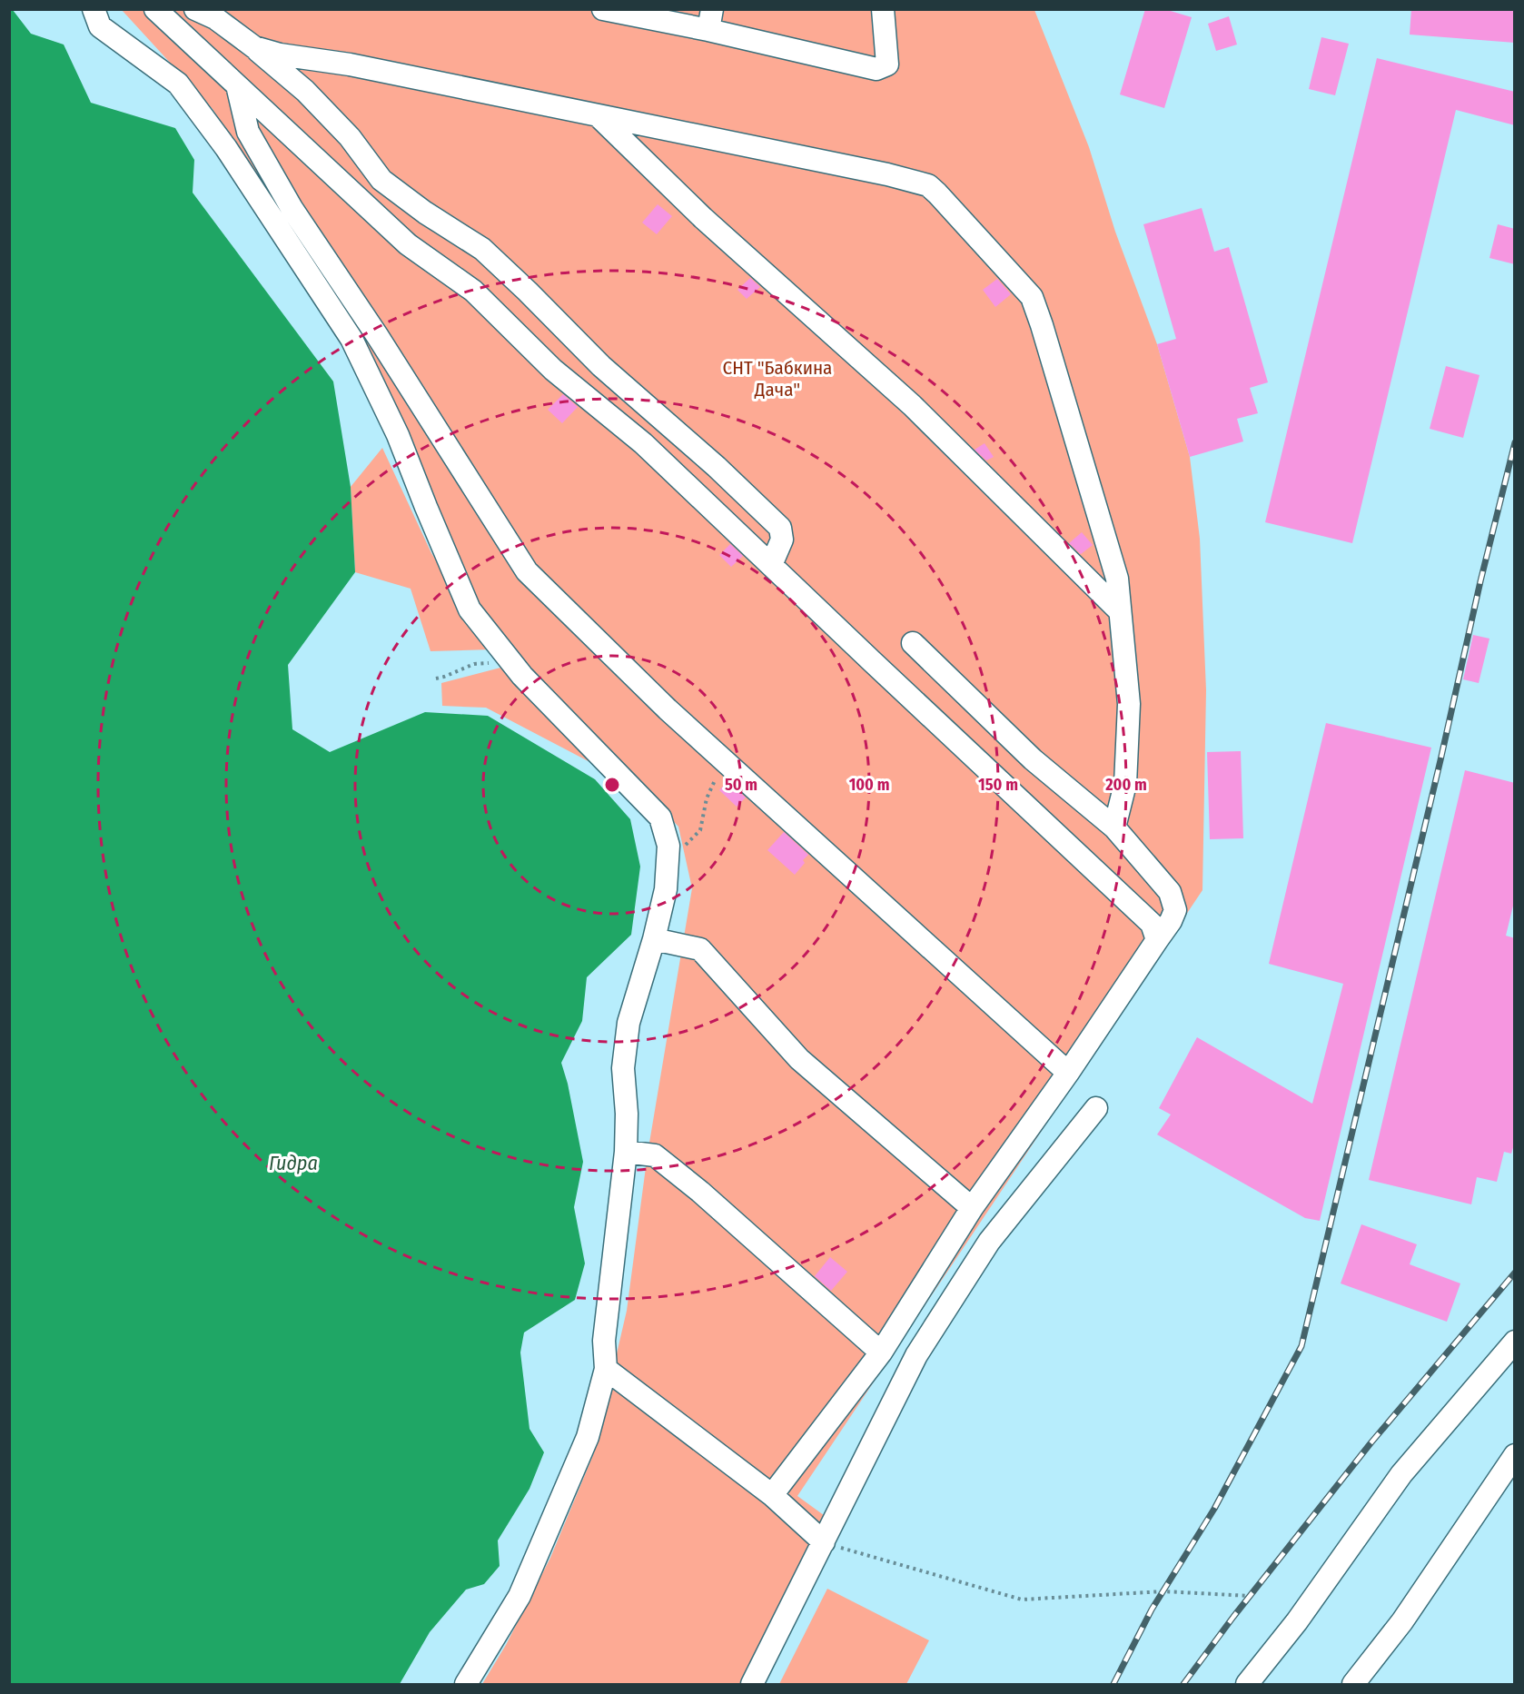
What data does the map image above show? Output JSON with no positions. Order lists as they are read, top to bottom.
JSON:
{
  "water": ["Гидра"],
  "parks": ["СНТ \"Бабкина Дача\""],
  "rings": [
    "50 m",
    "100 m",
    "150 m",
    "200 m"
  ]
}
